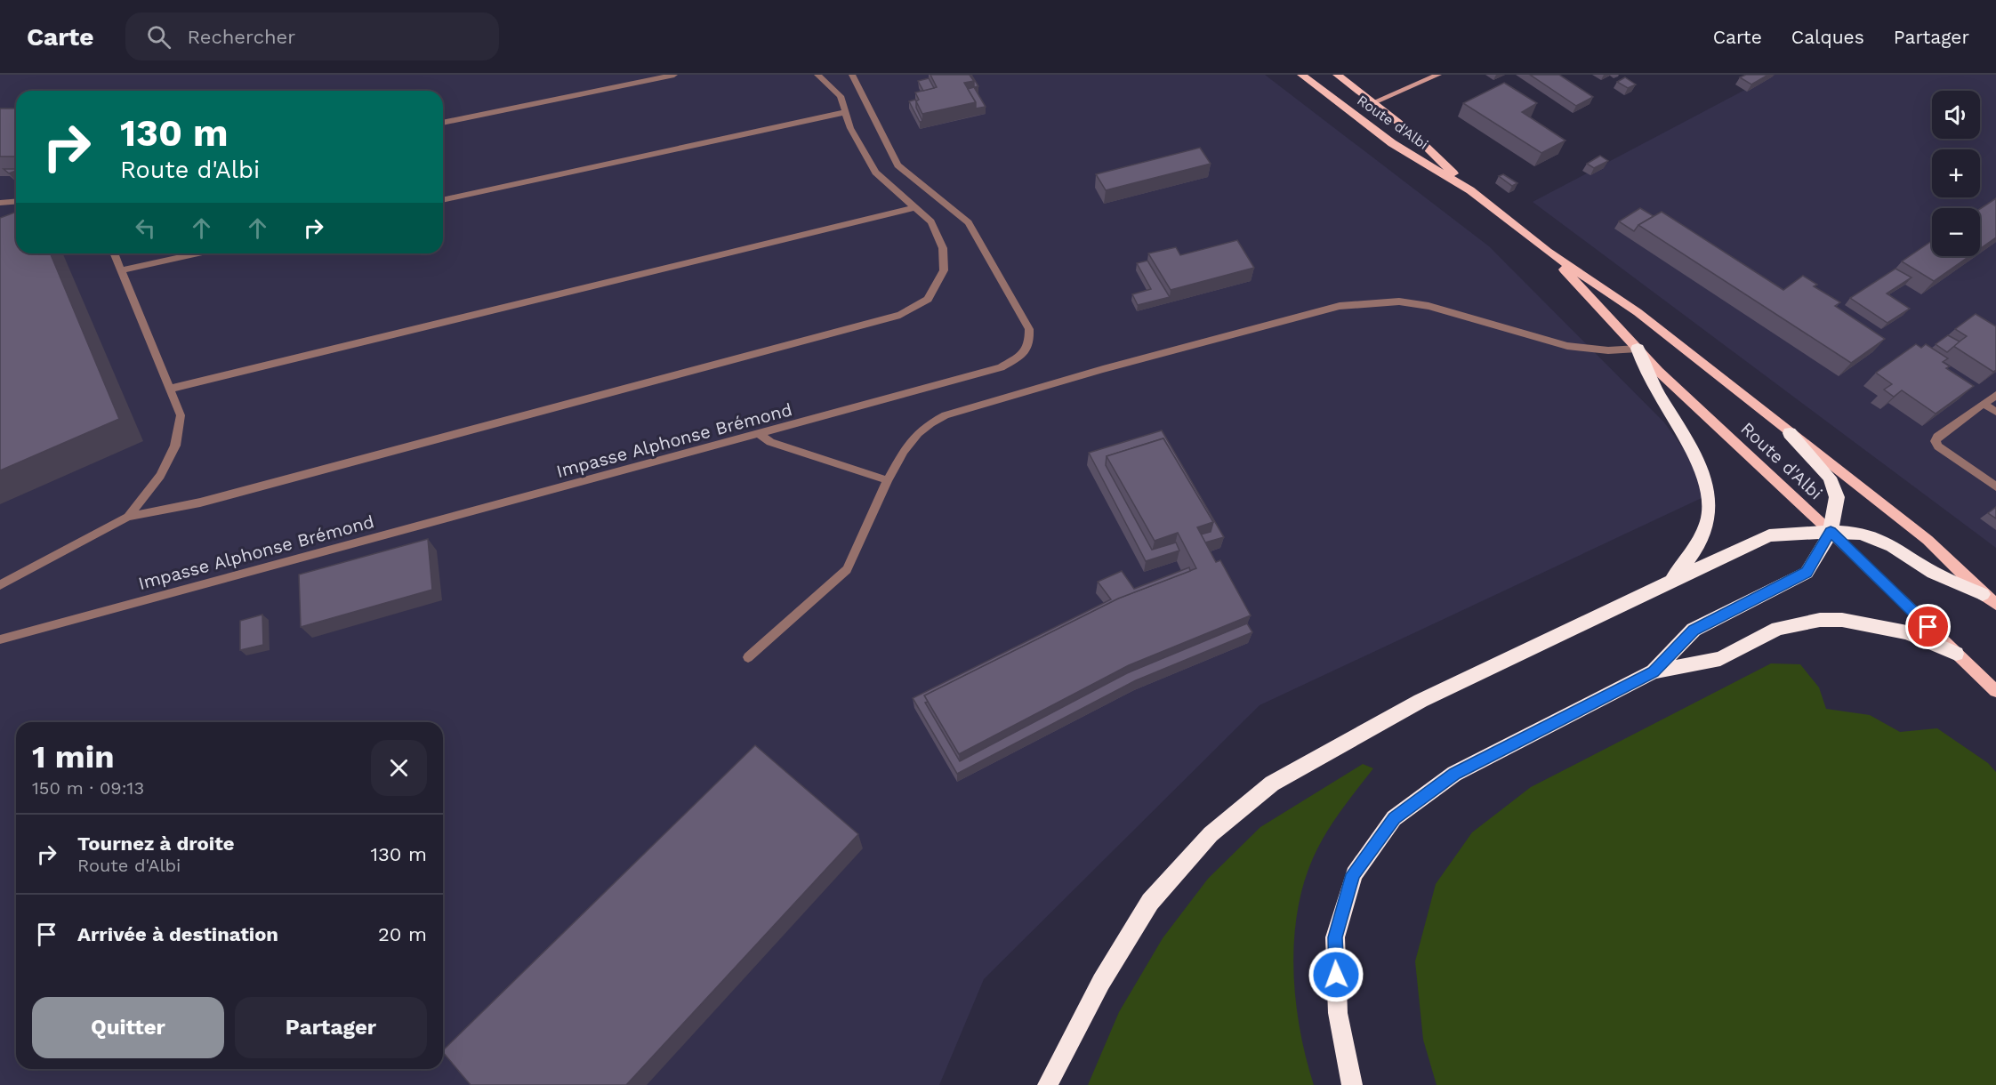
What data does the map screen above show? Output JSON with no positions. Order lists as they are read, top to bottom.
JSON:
{
  "streets": {
    "main road": ["Route d'Albi"],
    "lane": ["Impasse Alphonse Brémond"]
  },
  "page": {
    "header": "Carte",
    "search": "Rechercher",
    "nav": ["Carte", "Calques", "Partager"],
    "map_buttons": ["+", "−"],
    "turn": ["130 m", "Route d'Albi"],
    "heading": ["1 min", "150 m · 09:13"],
    "list": [
      {
        "name": "Tournez à droite",
        "note": "Route d'Albi",
        "value": "130 m"
      },
      {
        "name": "Arrivée à destination",
        "value": "20 m"
      }
    ],
    "buttons": ["Quitter", "Partager"]
  }
}
